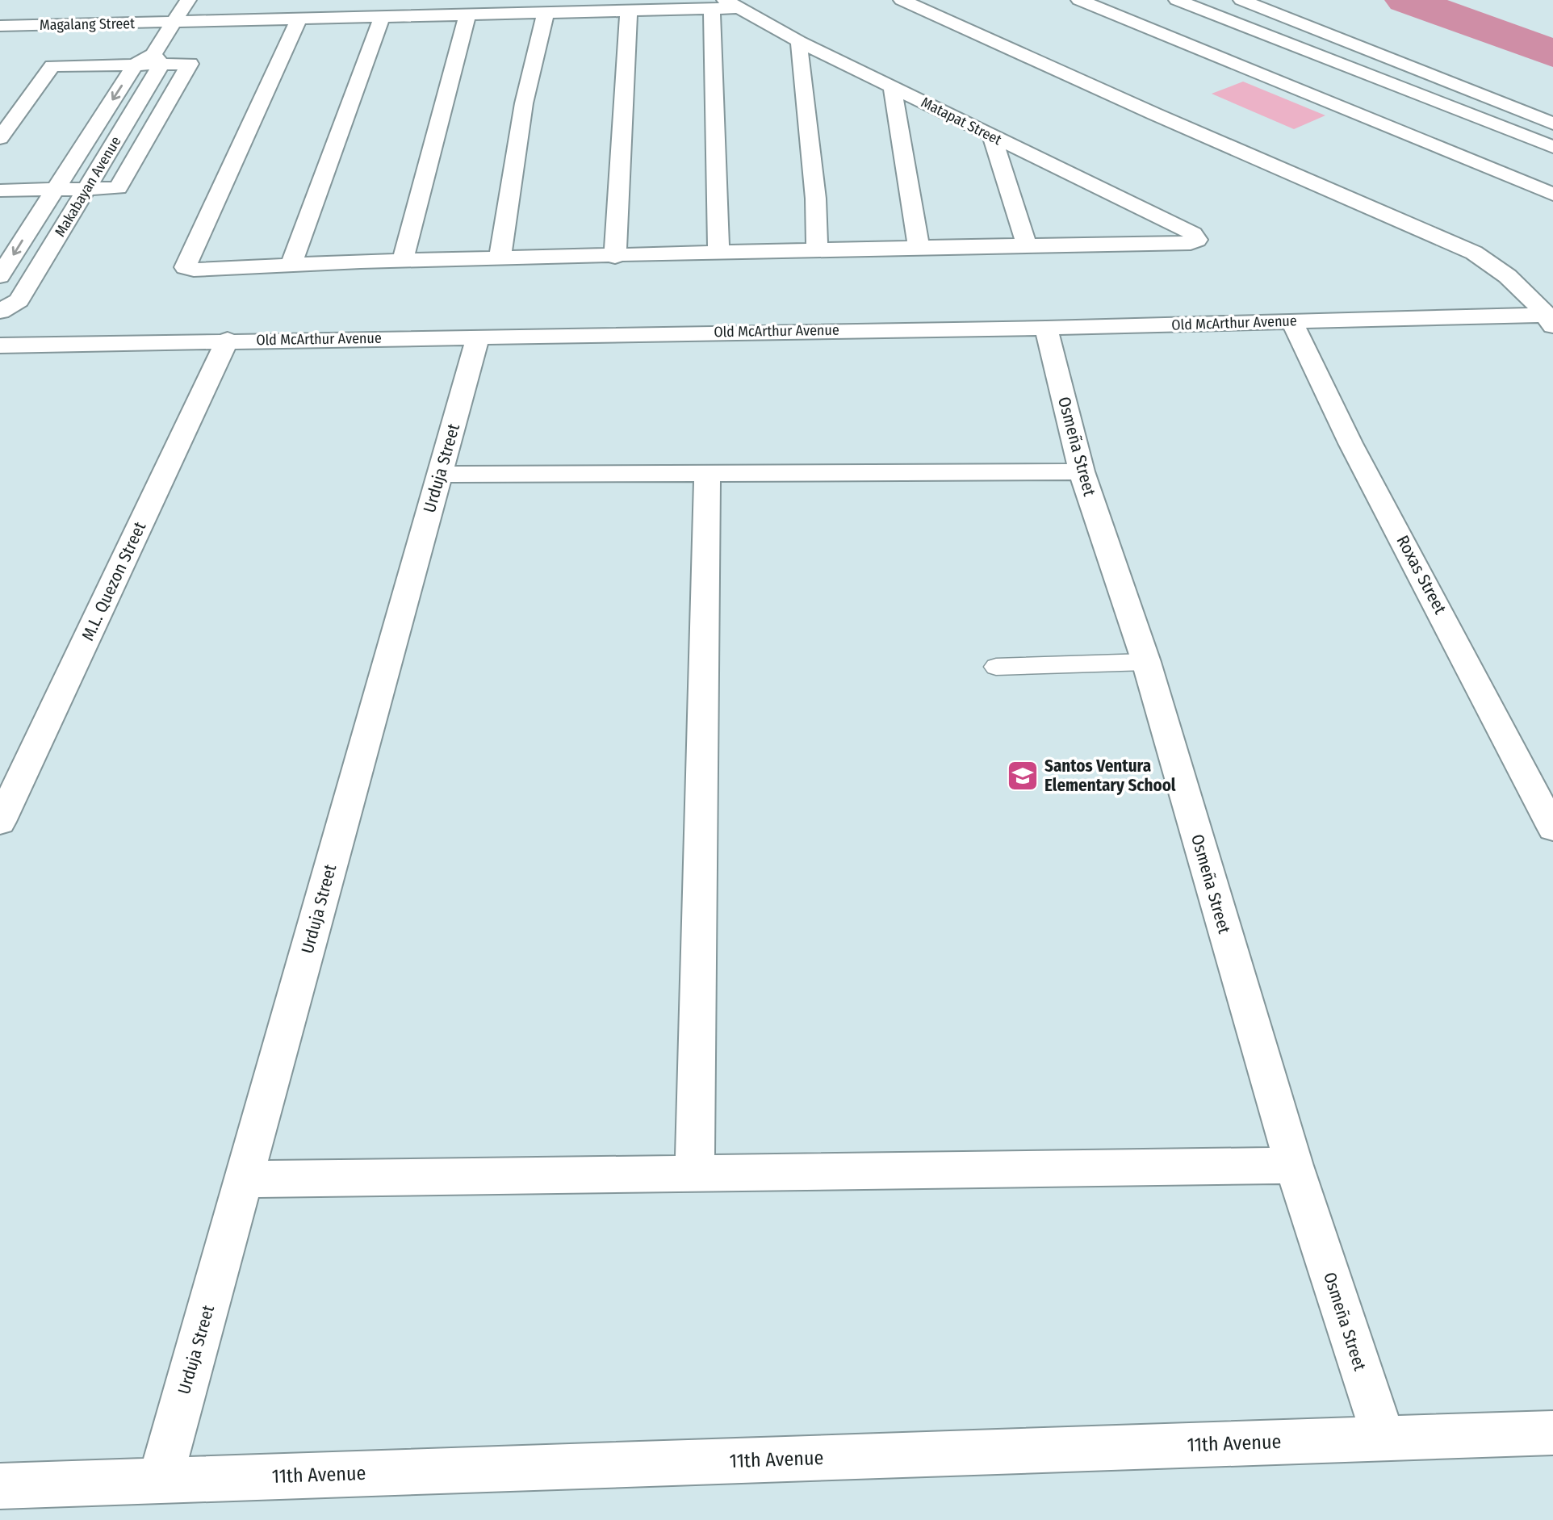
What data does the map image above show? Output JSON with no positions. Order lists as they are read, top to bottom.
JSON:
{
  "streets": {
    "street": [
      "Magalang Street",
      "Matapat Street",
      "Makabayan Avenue",
      "Old McArthur Avenue",
      "Osmeña Street",
      "Urduja Street",
      "Roxas Street",
      "M.L. Quezon Street",
      "11th Avenue"
    ]
  },
  "crossings": [
    ["Magalang Street", "Matapat Street"],
    ["Magalang Street", "Makabayan Avenue"],
    ["Old McArthur Avenue", "Osmeña Street"],
    ["Old McArthur Avenue", "Urduja Street"],
    ["Old McArthur Avenue", "Roxas Street"],
    ["Old McArthur Avenue", "M.L. Quezon Street"],
    ["Osmeña Street", "11th Avenue"],
    ["Urduja Street", "11th Avenue"]
  ],
  "places": {
    "school or university": ["Santos Ventura Elementary School"]
  }
}
